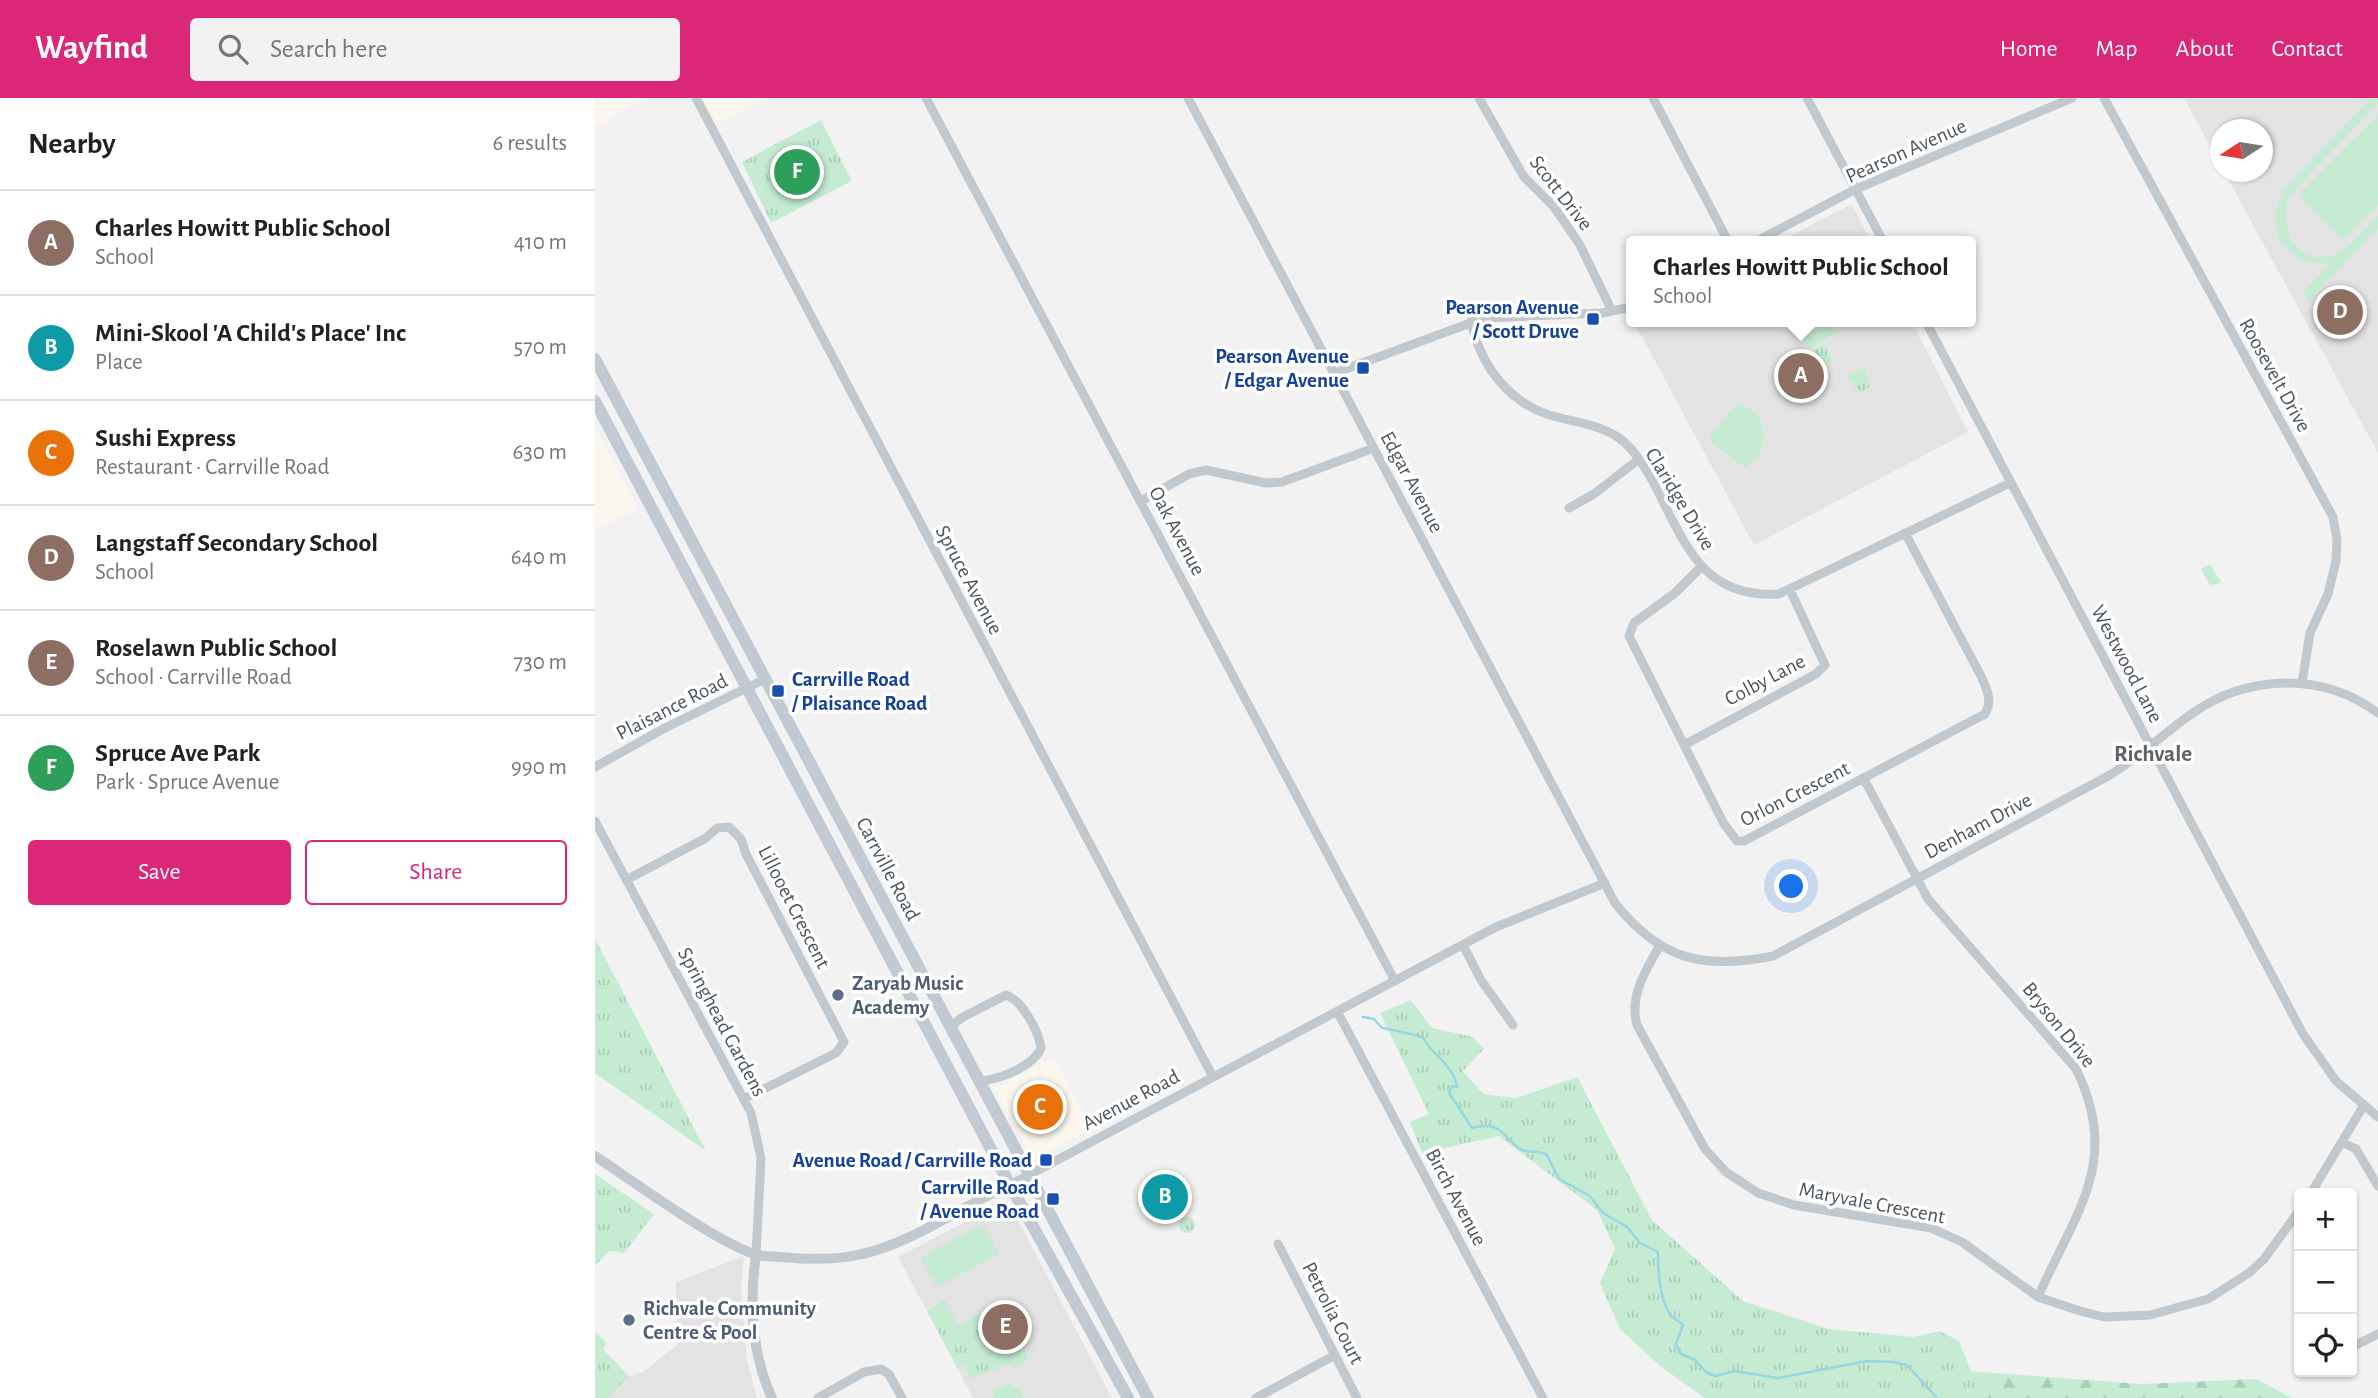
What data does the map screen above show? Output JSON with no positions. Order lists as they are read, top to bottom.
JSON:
{
  "streets": {
    "main road": ["Carrville Road"],
    "street": [
      "Pearson Avenue",
      "Scott Drive",
      "Roosevelt Drive",
      "Edgar Avenue",
      "Claridge Drive",
      "Oak Avenue",
      "Spruce Avenue",
      "Westwood Lane",
      "Colby Lane",
      "Plaisance Road",
      "Orlon Crescent",
      "Denham Drive",
      "Lillooet Crescent",
      "Springhead Gardens",
      "Bryson Drive",
      "Avenue Road",
      "Birch Avenue",
      "Maryvale Crescent",
      "Petrolia Court"
    ]
  },
  "crossings": [
    ["Roosevelt Drive", "Denham Drive"],
    ["Edgar Avenue", "Denham Drive"],
    ["Edgar Avenue", "Avenue Road"],
    ["Claridge Drive", "Westwood Lane"],
    ["Claridge Drive", "Colby Lane"],
    ["Claridge Drive", "Orlon Crescent"],
    ["Oak Avenue", "Avenue Road"],
    ["Spruce Avenue", "Avenue Road"],
    ["Westwood Lane", "Denham Drive"],
    ["Colby Lane", "Orlon Crescent"],
    ["Plaisance Road", "Carrville Road"],
    ["Orlon Crescent", "Bryson Drive"],
    ["Denham Drive", "Bryson Drive"],
    ["Denham Drive", "Avenue Road"],
    ["Denham Drive", "Maryvale Crescent"],
    ["Carrville Road", "Avenue Road"],
    ["Lillooet Crescent", "Springhead Gardens"],
    ["Springhead Gardens", "Avenue Road"],
    ["Bryson Drive", "Maryvale Crescent"],
    ["Avenue Road", "Birch Avenue"]
  ],
  "districts": ["Richvale"],
  "places": {
    "transit": [
      "Pearson Avenue / Scott Druve",
      "Pearson Avenue / Edgar Avenue",
      "Carrville Road / Plaisance Road",
      "Avenue Road / Carrville Road",
      "Carrville Road / Avenue Road"
    ],
    "other": ["Zaryab Music Academy", "Richvale Community Centre & Pool"]
  },
  "north": "left",
  "page": {
    "header": "Wayfind",
    "search": "Search here",
    "nav": [
      "Home",
      "Map",
      "About",
      "Contact"
    ],
    "heading": ["Nearby", "6 results"],
    "pins": [
      "F",
      "D",
      "A",
      "C",
      "B",
      "E"
    ],
    "list": [
      {
        "mark": "A",
        "name": "Charles Howitt Public School",
        "note": "School",
        "value": "410 m"
      },
      {
        "mark": "B",
        "name": "Mini-Skool 'A Child's Place' Inc",
        "note": "Place",
        "value": "570 m"
      },
      {
        "mark": "C",
        "name": "Sushi Express",
        "note": "Restaurant · Carrville Road",
        "value": "630 m"
      },
      {
        "mark": "D",
        "name": "Langstaff Secondary School",
        "note": "School",
        "value": "640 m"
      },
      {
        "mark": "E",
        "name": "Roselawn Public School",
        "note": "School · Carrville Road",
        "value": "730 m"
      },
      {
        "mark": "F",
        "name": "Spruce Ave Park",
        "note": "Park · Spruce Avenue",
        "value": "990 m"
      }
    ],
    "popup": ["Charles Howitt Public School", "School"],
    "buttons": ["Save", "Share"],
    "map_buttons": ["+", "−"]
  }
}
